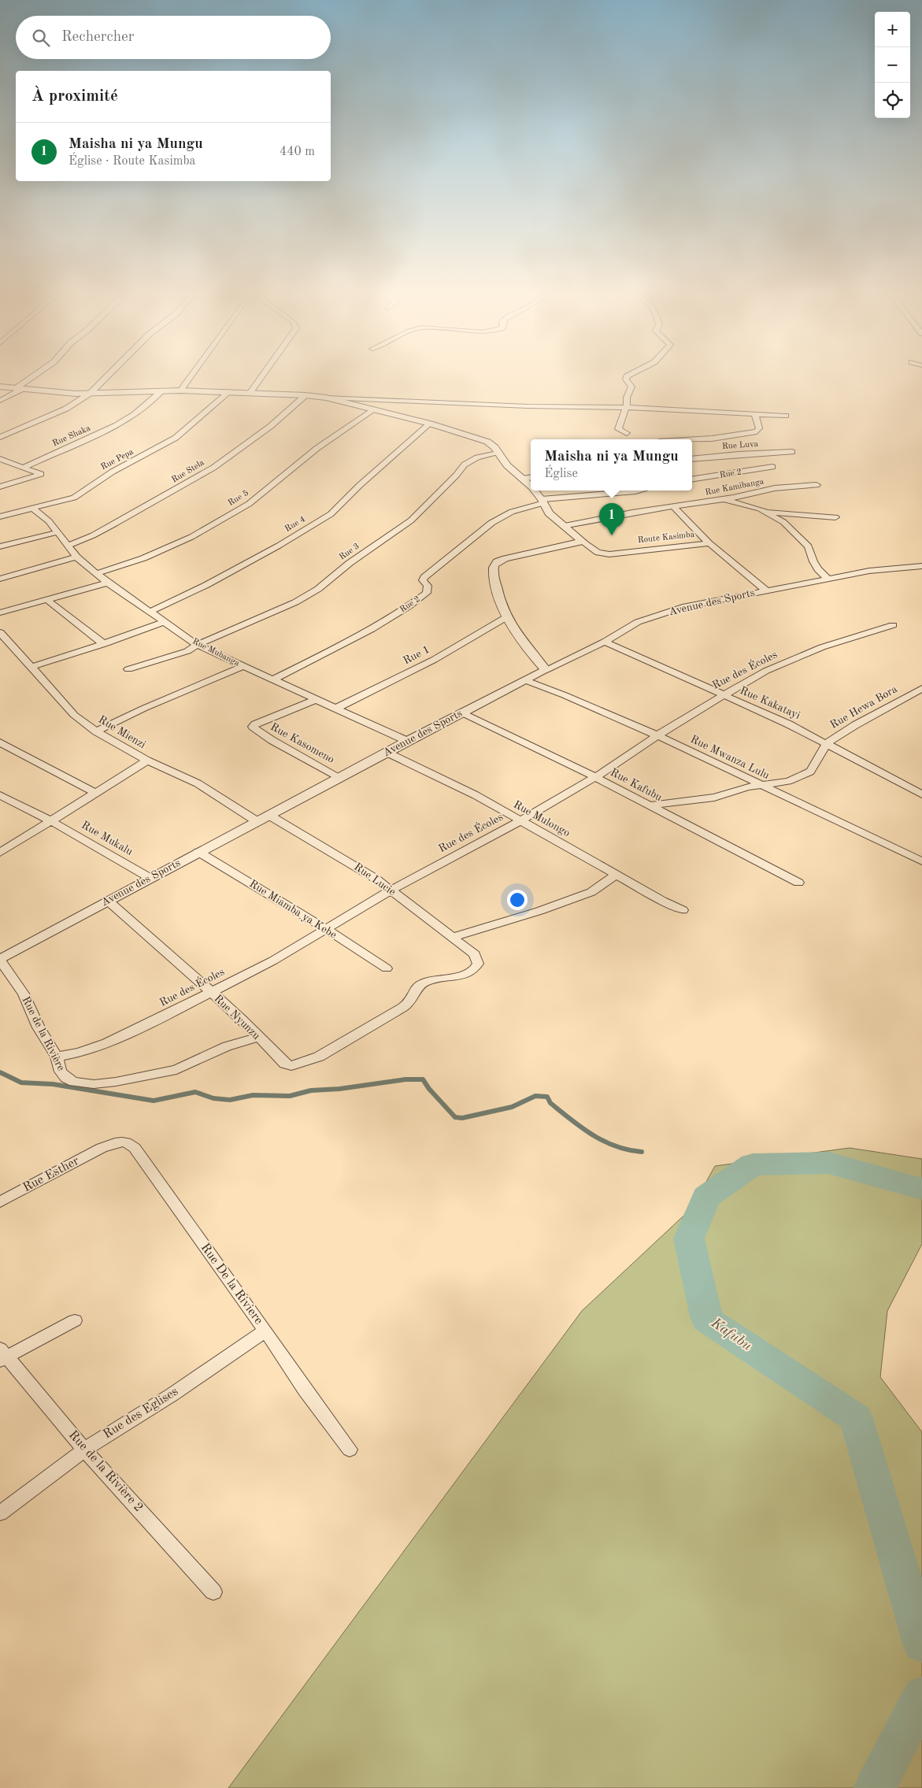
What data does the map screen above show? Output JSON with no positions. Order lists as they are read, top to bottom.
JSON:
{
  "streets": {
    "street": [
      "Rue Shaka",
      "Rue Luva",
      "Rue Pepa",
      "Rue Stela",
      "Rue 2",
      "Rue Kamibanga",
      "Rue 5",
      "Rue 4",
      "Route Kasimba",
      "Rue 3",
      "Avenue des Sports",
      "Rue Mubanga",
      "Rue 1",
      "Rue des Écoles",
      "Rue Kakatayi",
      "Rue Hewa Bora",
      "Rue Mienzi",
      "Rue Kasomeno",
      "Rue Mwanza Lulu",
      "Rue Kafubu",
      "Rue Mulongo",
      "Rue Mukalu",
      "Rue Lucie",
      "Rue Miamba ya Kebe",
      "Rue Nyunzu",
      "Rue de la Rivière",
      "Rue Esther",
      "Rue De la Riviere",
      "Rue des Eglises",
      "Rue de la Rivière 2"
    ]
  },
  "crossings": [
    ["Rue Shaka", "Route Kasimba"],
    ["Rue Pepa", "Route Kasimba"],
    ["Rue Pepa", "Rue Mubanga"],
    ["Rue Stela", "Route Kasimba"],
    ["Rue Stela", "Rue Mubanga"],
    ["Rue 2", "Route Kasimba"],
    ["Rue 2", "Rue Mubanga"],
    ["Rue Kamibanga", "Route Kasimba"],
    ["Rue 5", "Route Kasimba"],
    ["Rue 5", "Rue Mubanga"],
    ["Rue 4", "Route Kasimba"],
    ["Rue 4", "Rue Mubanga"],
    ["Route Kasimba", "Rue 3"],
    ["Rue 3", "Rue Mubanga"],
    ["Avenue des Sports", "Rue Mubanga"],
    ["Avenue des Sports", "Rue Kakatayi"],
    ["Avenue des Sports", "Rue Mienzi"],
    ["Avenue des Sports", "Rue Kasomeno"],
    ["Avenue des Sports", "Rue Mwanza Lulu"],
    ["Avenue des Sports", "Rue Kafubu"],
    ["Avenue des Sports", "Rue Mulongo"],
    ["Avenue des Sports", "Rue Mukalu"],
    ["Avenue des Sports", "Rue Lucie"],
    ["Avenue des Sports", "Rue Miamba ya Kebe"],
    ["Avenue des Sports", "Rue Nyunzu"],
    ["Avenue des Sports", "Rue de la Rivière"],
    ["Rue Mubanga", "Rue 1"],
    ["Rue Mubanga", "Rue Kasomeno"],
    ["Rue des Écoles", "Rue Kakatayi"],
    ["Rue des Écoles", "Rue Mwanza Lulu"],
    ["Rue des Écoles", "Rue Kafubu"],
    ["Rue des Écoles", "Rue Mulongo"],
    ["Rue des Écoles", "Rue Lucie"],
    ["Rue des Écoles", "Rue Miamba ya Kebe"],
    ["Rue des Écoles", "Rue Nyunzu"],
    ["Rue des Écoles", "Rue de la Rivière"],
    ["Rue Kakatayi", "Rue Hewa Bora"],
    ["Rue Hewa Bora", "Rue Mwanza Lulu"],
    ["Rue Hewa Bora", "Rue Kafubu"],
    ["Rue Lucie", "Rue Nyunzu"],
    ["Rue Nyunzu", "Rue de la Rivière"],
    ["Rue Esther", "Rue De la Riviere"],
    ["Rue De la Riviere", "Rue des Eglises"],
    ["Rue des Eglises", "Rue de la Rivière 2"]
  ],
  "water": ["Kafubu"],
  "page": {
    "map_buttons": ["+", "−"],
    "search": "Rechercher",
    "heading": "À proximité",
    "list": [
      {
        "mark": "1",
        "name": "Maisha ni ya Mungu",
        "note": "Église · Route Kasimba",
        "value": "440 m"
      }
    ],
    "popup": ["Maisha ni ya Mungu", "Église"],
    "pins": "1"
  }
}
